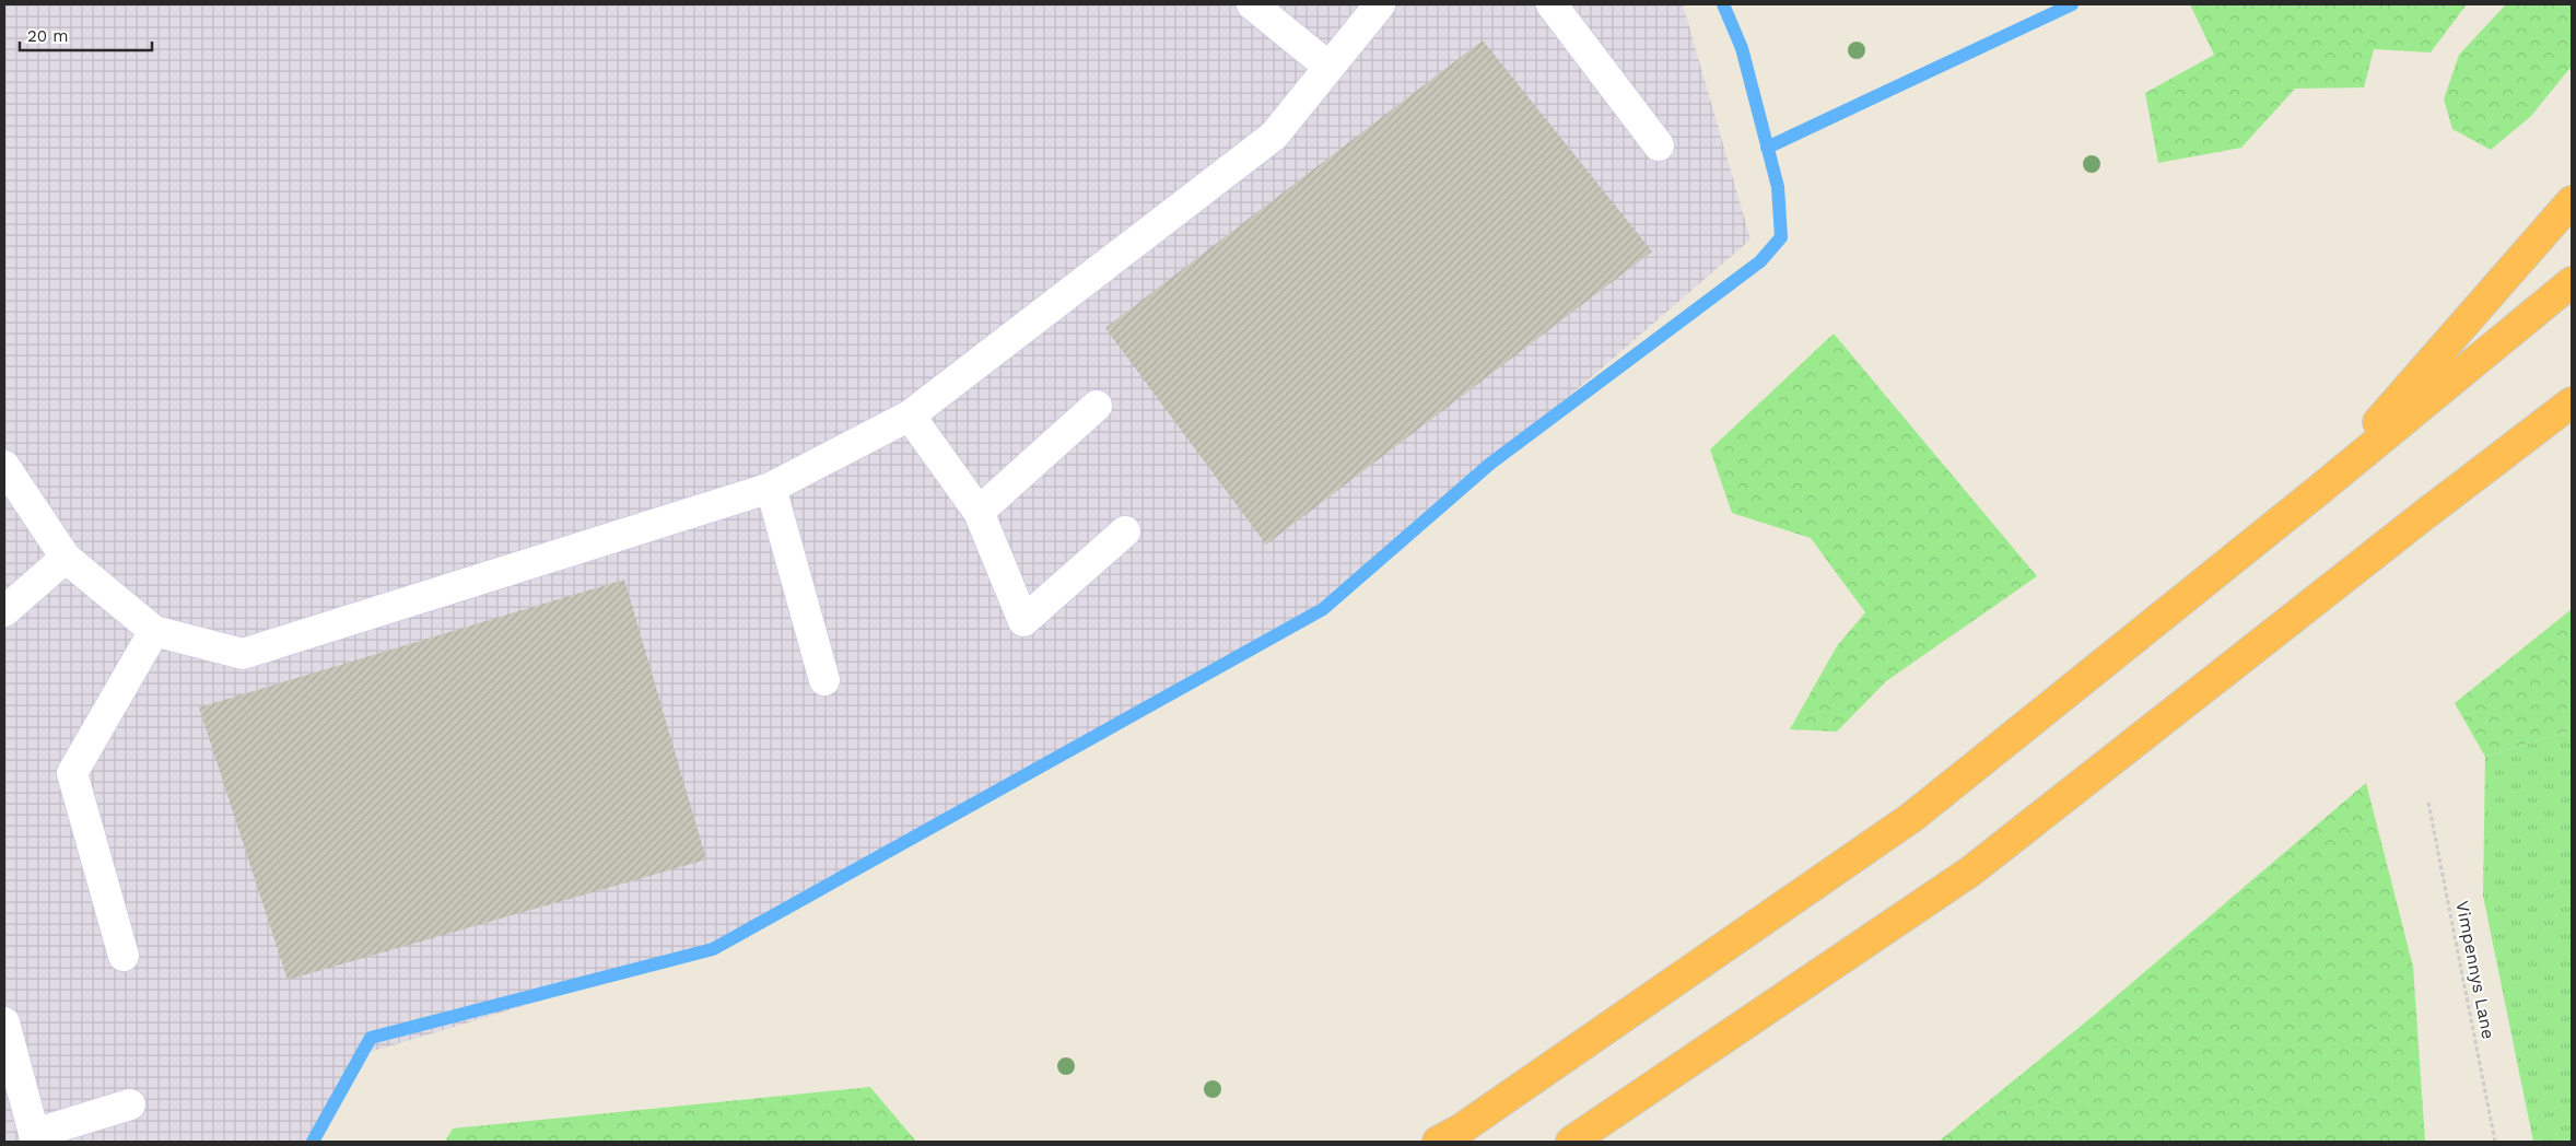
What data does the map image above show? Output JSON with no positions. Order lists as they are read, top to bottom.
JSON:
{
  "streets": {
    "path": ["Vimpennys Lane"]
  },
  "scale_bar": "20 m"
}
